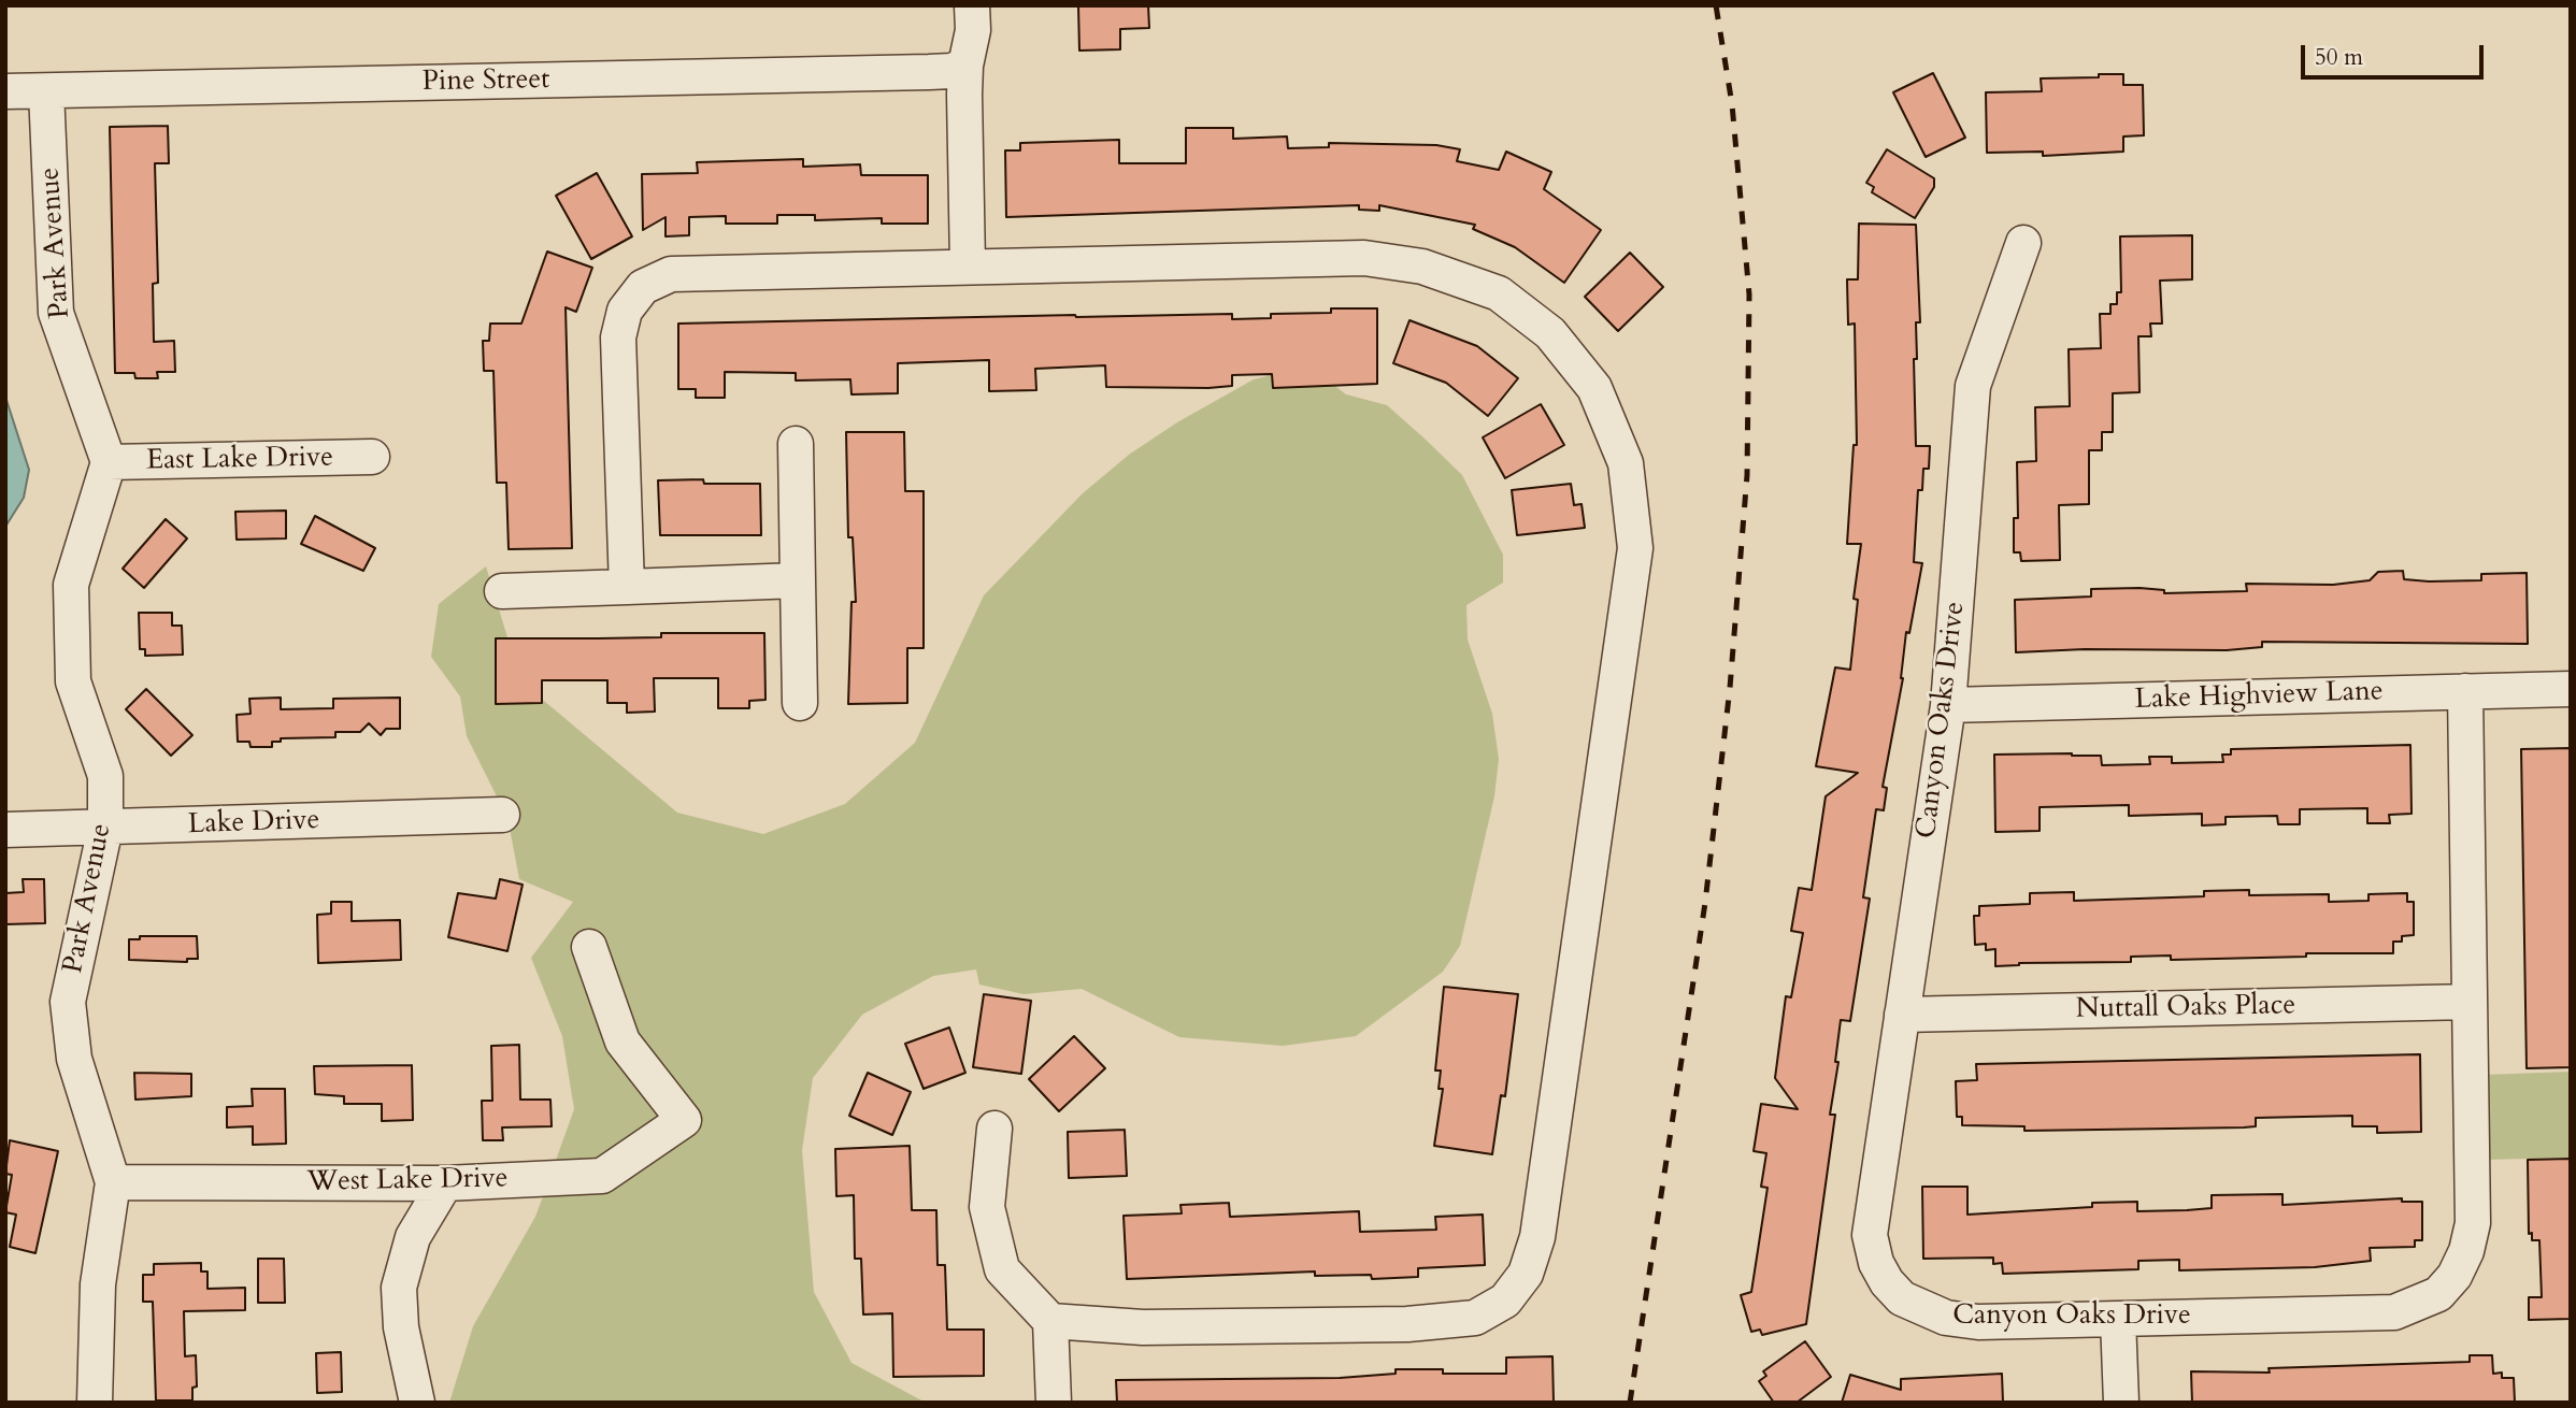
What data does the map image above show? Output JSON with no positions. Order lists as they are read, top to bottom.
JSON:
{
  "streets": {
    "street": [
      "Pine Street",
      "Park Avenue",
      "East Lake Drive",
      "Lake Highview Lane",
      "Canyon Oaks Drive",
      "Lake Drive",
      "Nuttall Oaks Place",
      "West Lake Drive"
    ]
  },
  "crossings": [
    ["Pine Street", "Park Avenue"],
    ["Park Avenue", "East Lake Drive"],
    ["Park Avenue", "Lake Drive"],
    ["Park Avenue", "West Lake Drive"],
    ["Lake Highview Lane", "Canyon Oaks Drive"],
    ["Canyon Oaks Drive", "Nuttall Oaks Place"]
  ],
  "scale_bar": "50 m"
}
